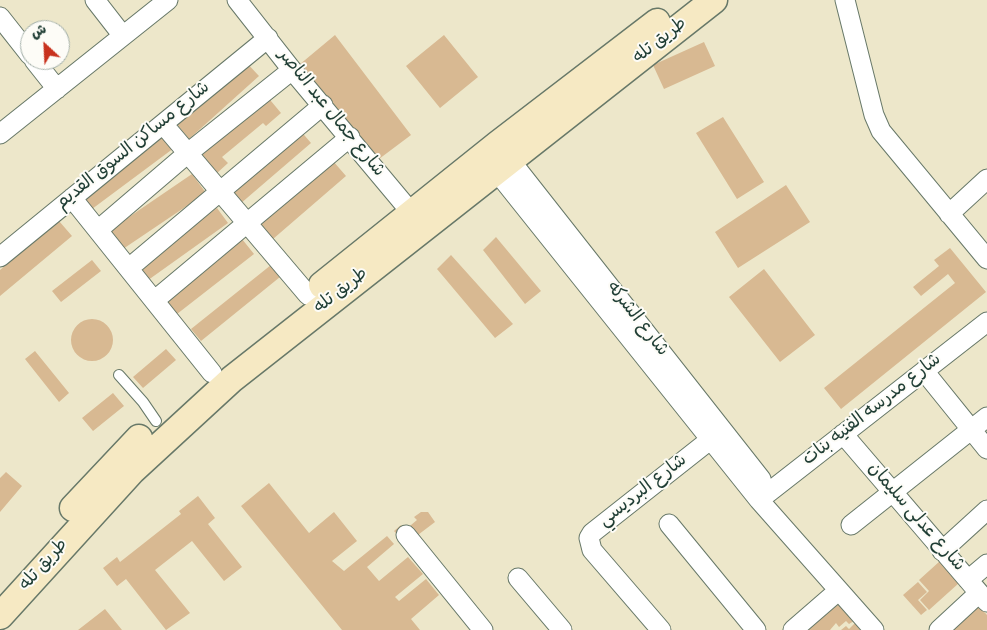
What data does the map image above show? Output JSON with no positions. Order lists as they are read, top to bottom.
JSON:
{
  "streets": {
    "main road": ["طريق تله"],
    "street": [
      "شارع جمال عبد الناصر",
      "شارع مساكن السوق القديم",
      "شارع الشركه",
      "شارع مدرسه الفنيه بنات",
      "شارع البرديسي",
      "شارع عدلى سليمان"
    ]
  },
  "crossings": [
    ["طريق تله", "شارع جمال عبد الناصر"],
    ["طريق تله", "شارع الشركه"],
    ["شارع جمال عبد الناصر", "شارع مساكن السوق القديم"],
    ["شارع الشركه", "شارع مدرسه الفنيه بنات"],
    ["شارع الشركه", "شارع البرديسي"],
    ["شارع مدرسه الفنيه بنات", "شارع عدلى سليمان"]
  ],
  "north": "top left"
}
